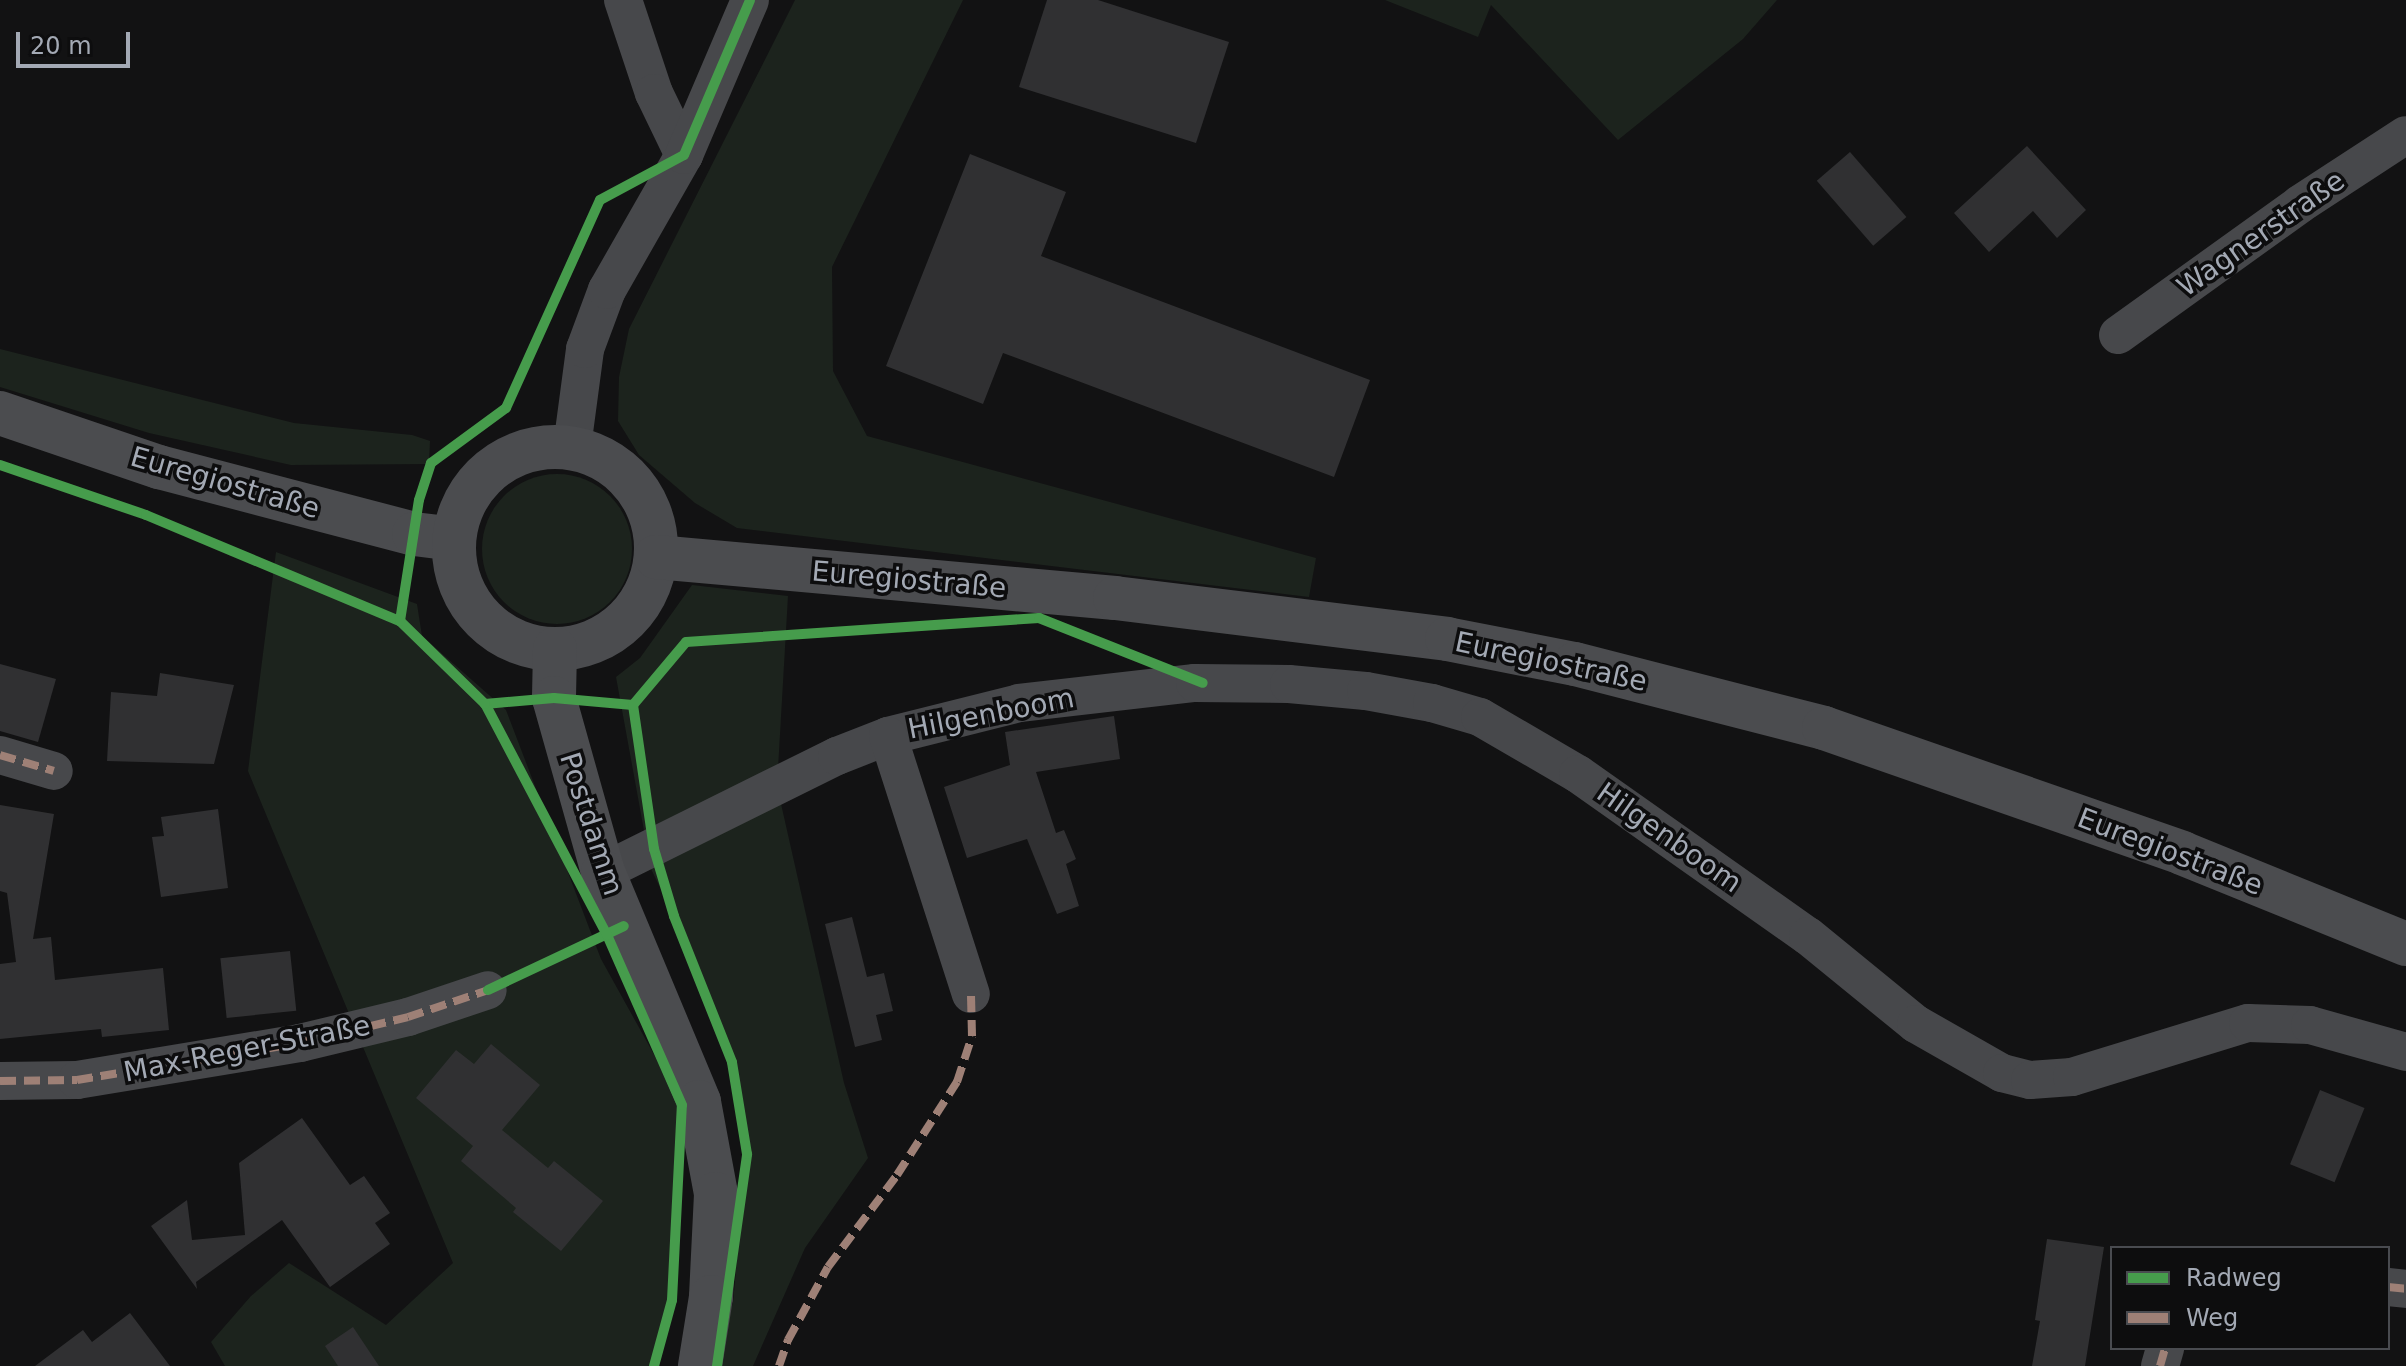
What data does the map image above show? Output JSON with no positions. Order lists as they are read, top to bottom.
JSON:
{
  "streets": {
    "main road": ["Euregiostraße", "Postdamm"],
    "street": ["Wagnerstraße", "Hilgenboom", "Max-Reger-Straße"]
  },
  "crossings": [
    ["Euregiostraße", "Postdamm"],
    ["Hilgenboom", "Postdamm"]
  ],
  "legend": ["Radweg", "Weg"],
  "scale_bar": "20 m"
}
